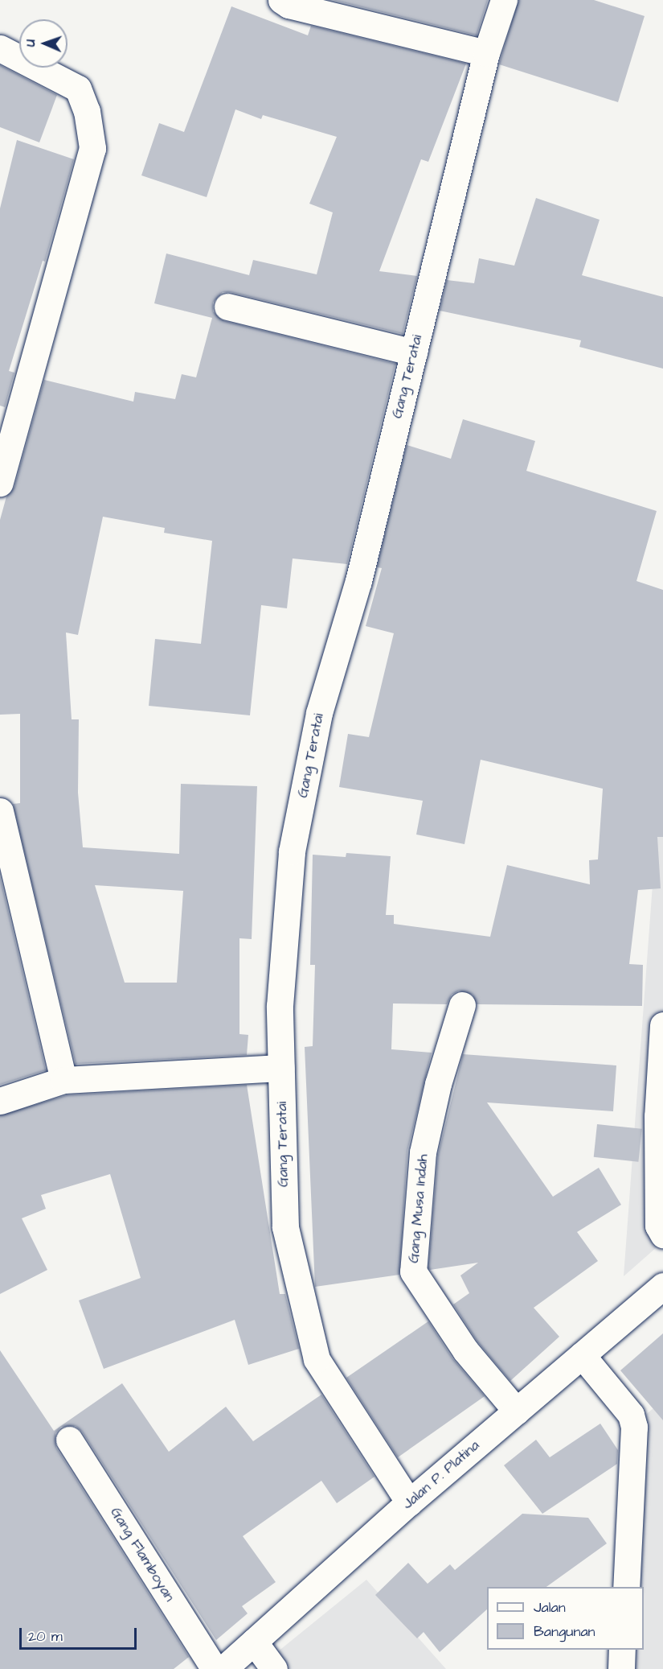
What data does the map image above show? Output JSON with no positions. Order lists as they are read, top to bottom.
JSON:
{
  "streets": {
    "street": [
      "Gang Teratai",
      "Gang Musa Indah",
      "Jalan P. Platina",
      "Gang Flamboyan"
    ]
  },
  "crossings": [
    ["Gang Teratai", "Jalan P. Platina"],
    ["Gang Musa Indah", "Jalan P. Platina"]
  ],
  "legend": ["Jalan", "Bangunan"],
  "scale_bar": "20 m",
  "north": "left"
}
